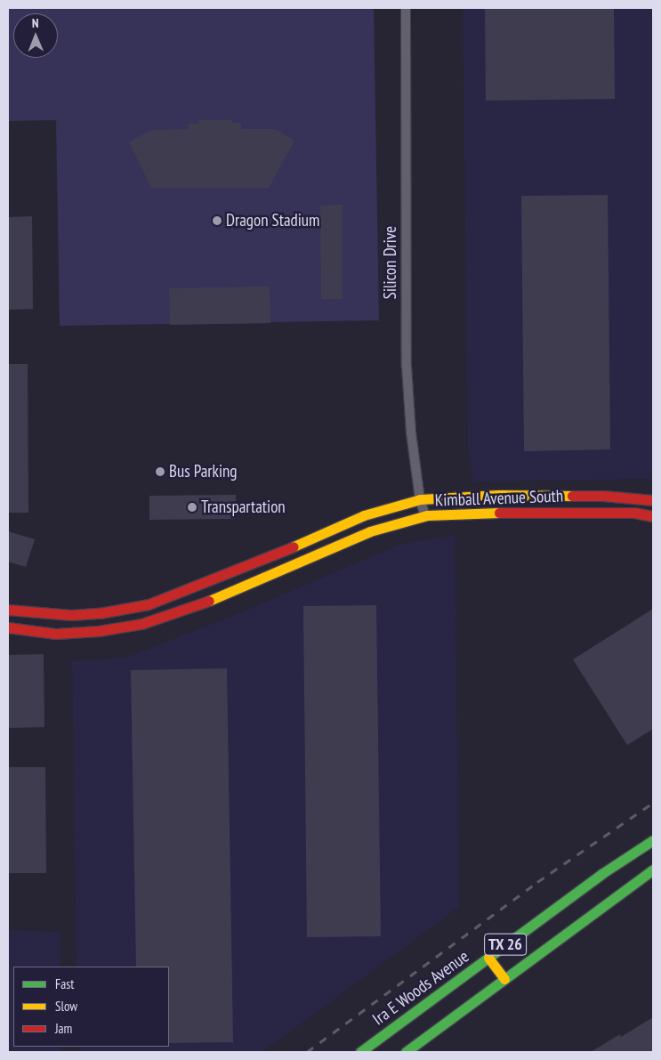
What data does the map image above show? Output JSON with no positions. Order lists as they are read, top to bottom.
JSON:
{
  "streets": {
    "main road": ["Kimball Avenue South", "TX 26", "Ira E Woods Avenue"],
    "street": ["Silicon Drive"]
  },
  "crossings": [
    ["Silicon Drive", "Kimball Avenue South"]
  ],
  "places": ["Dragon Stadium", "Bus Parking", "Transpartation"],
  "legend": ["Fast", "Slow", "Jam"],
  "north": "top"
}
